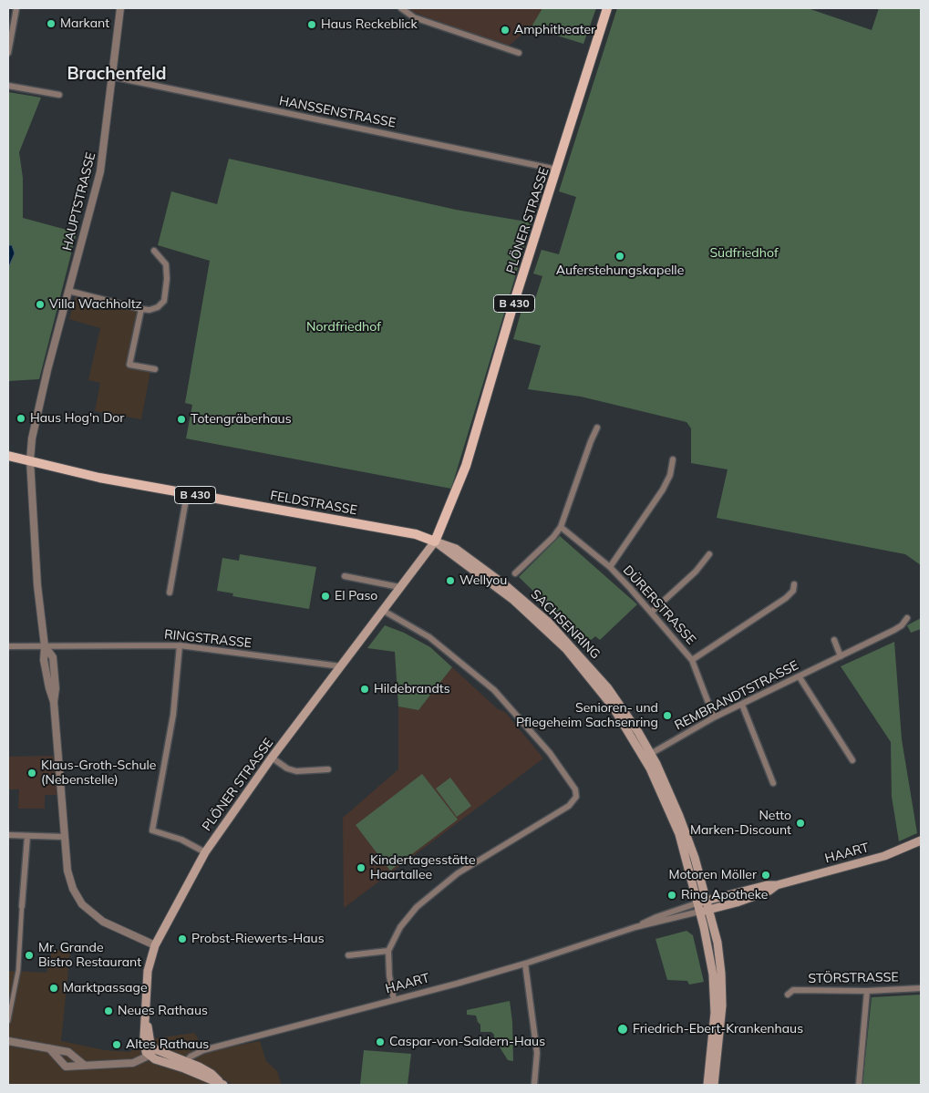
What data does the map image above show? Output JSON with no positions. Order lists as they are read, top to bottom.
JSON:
{
  "streets": {
    "main road": [
      "PLÖNER STRASSE",
      "B 430",
      "FELDSTRASSE",
      "SACHSENRING",
      "HAART"
    ],
    "street": [
      "HANSSENSTRASSE",
      "HAUPTSTRASSE",
      "DÜRERSTRASSE",
      "RINGSTRASSE",
      "REMBRANDTSTRASSE",
      "STÖRSTRASSE"
    ]
  },
  "crossings": [
    ["HANSSENSTRASSE", "HAUPTSTRASSE"],
    ["HANSSENSTRASSE", "PLÖNER STRASSE"],
    ["HAUPTSTRASSE", "PLÖNER STRASSE"],
    ["HAUPTSTRASSE", "B 430"],
    ["HAUPTSTRASSE", "FELDSTRASSE"],
    ["HAUPTSTRASSE", "RINGSTRASSE"],
    ["PLÖNER STRASSE", "FELDSTRASSE"],
    ["PLÖNER STRASSE", "SACHSENRING"],
    ["PLÖNER STRASSE", "RINGSTRASSE"],
    ["B 430", "FELDSTRASSE"],
    ["FELDSTRASSE", "SACHSENRING"],
    ["DÜRERSTRASSE", "REMBRANDTSTRASSE"],
    ["SACHSENRING", "REMBRANDTSTRASSE"],
    ["SACHSENRING", "HAART"]
  ],
  "districts": ["Brachenfeld"],
  "parks": ["Südfriedhof", "Nordfriedhof"],
  "places": [
    "Markant",
    "Haus Reckeblick",
    "Amphitheater",
    "Auferstehungskapelle",
    "Villa Wachholtz",
    "Haus Hog'n Dor",
    "Totengräberhaus",
    "Wellyou",
    "El Paso",
    "Hildebrandts",
    "Senioren- und Pflegeheim Sachsenring",
    "Klaus-Groth-Schule (Nebenstelle)",
    "Netto Marken-Discount",
    "Kindertagesstätte Haartallee",
    "Motoren Möller",
    "Ring Apotheke",
    "Probst-Riewerts-Haus",
    "Mr. Grande Bistro Restaurant",
    "Marktpassage",
    "Neues Rathaus",
    "Friedrich-Ebert-Krankenhaus",
    "Caspar-von-Saldern-Haus",
    "Altes Rathaus"
  ]
}
